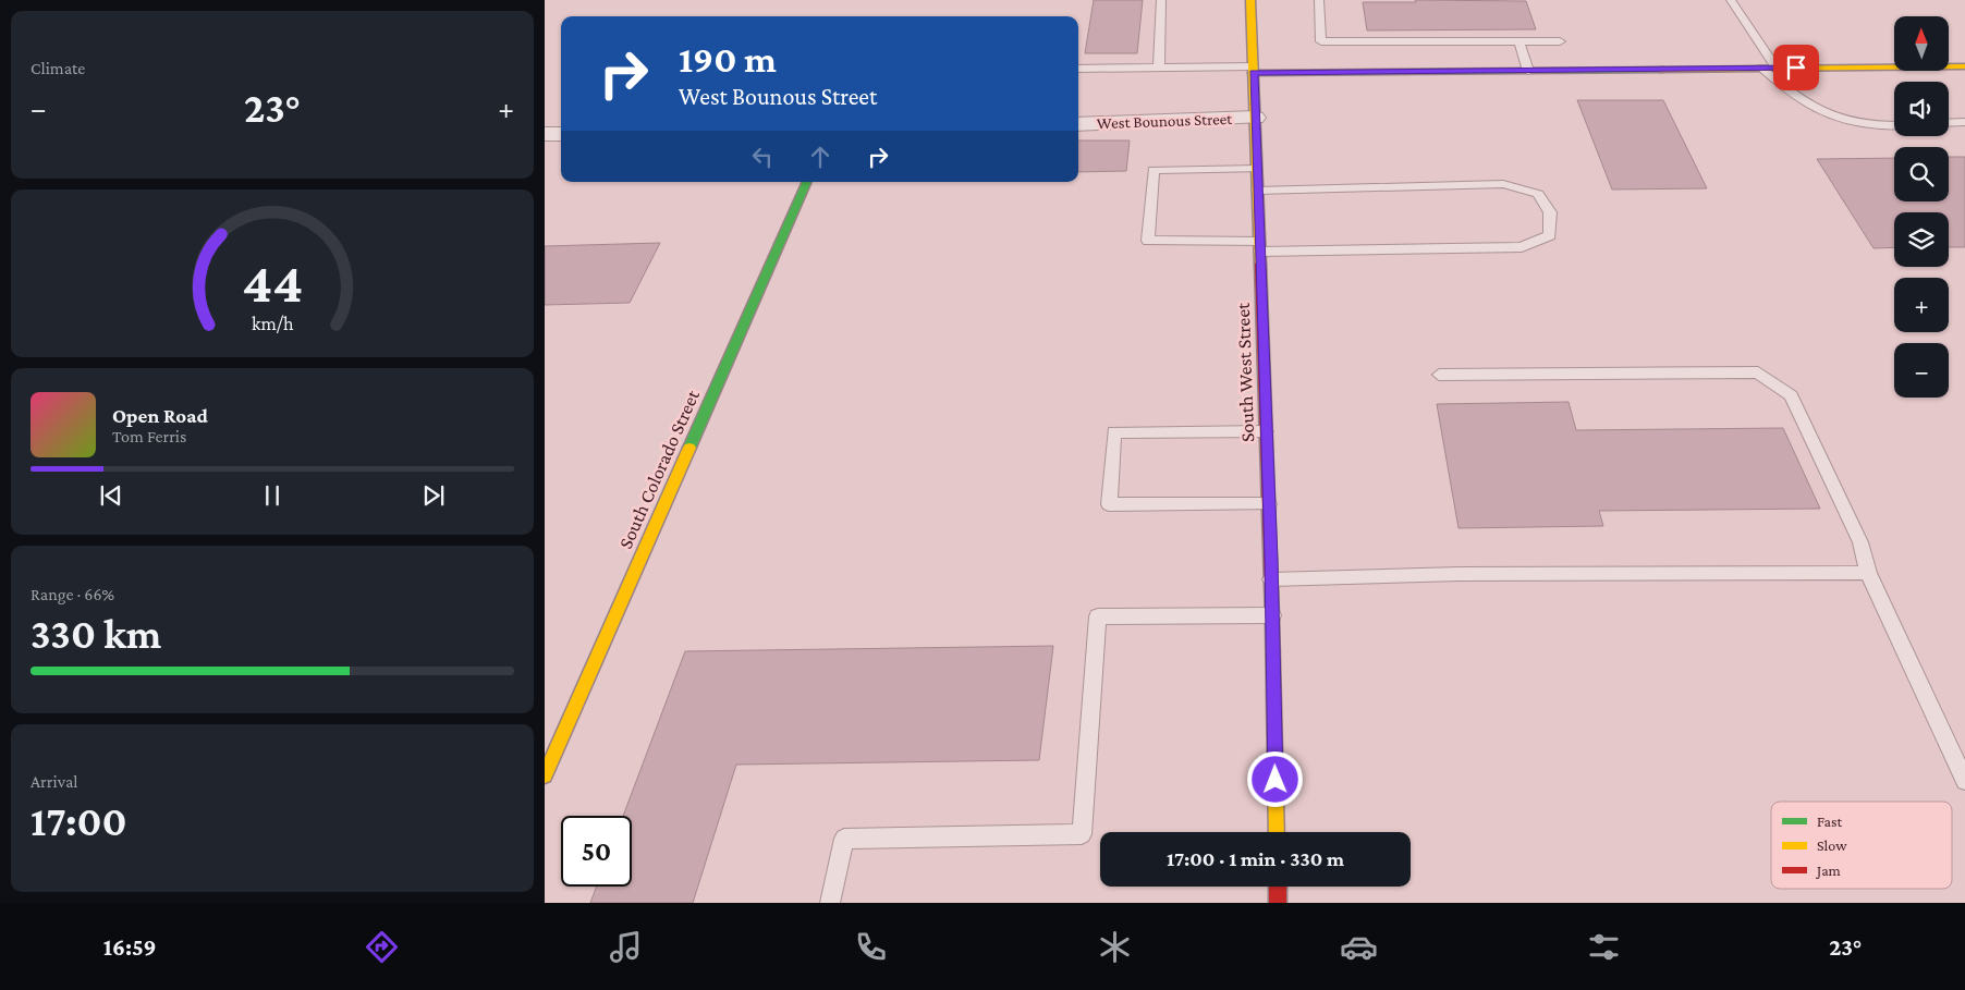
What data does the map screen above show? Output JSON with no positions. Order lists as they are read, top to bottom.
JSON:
{
  "streets": {
    "street": ["West Bounous Street", "South West Street", "South Colorado Street"]
  },
  "crossings": [
    ["West Bounous Street", "South West Street"]
  ],
  "legend": ["Fast", "Slow", "Jam"],
  "north": "top",
  "page": {
    "tile": [
      "Climate",
      ["Range · 66%", "330 km"],
      ["Arrival", "17:00"]
    ],
    "map_buttons": ["+", "−"],
    "turn": ["190 m", "West Bounous Street"],
    "heat": ["−", "23°", "+"],
    "song": ["Open Road", "Tom Ferris"],
    "limit": "50",
    "trip": "17:00 · 1 min · 330 m",
    "tabs": ["16:59", "23°"],
    "gauge": ["44", "km/h"]
  }
}
